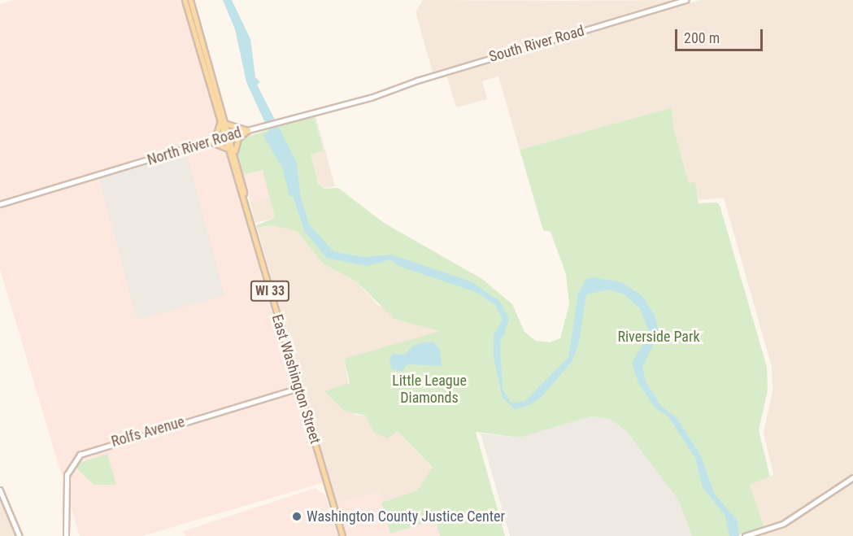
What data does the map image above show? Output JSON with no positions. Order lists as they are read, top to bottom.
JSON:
{
  "streets": {
    "main road": ["WI 33", "East Washington Street"],
    "street": ["South River Road", "North River Road", "Rolfs Avenue"]
  },
  "crossings": [
    ["South River Road", "North River Road"],
    ["North River Road", "East Washington Street"],
    ["East Washington Street", "Rolfs Avenue"]
  ],
  "parks": ["Riverside Park", "Little League Diamonds"],
  "places": ["Washington County Justice Center"],
  "scale_bar": "200 m"
}
